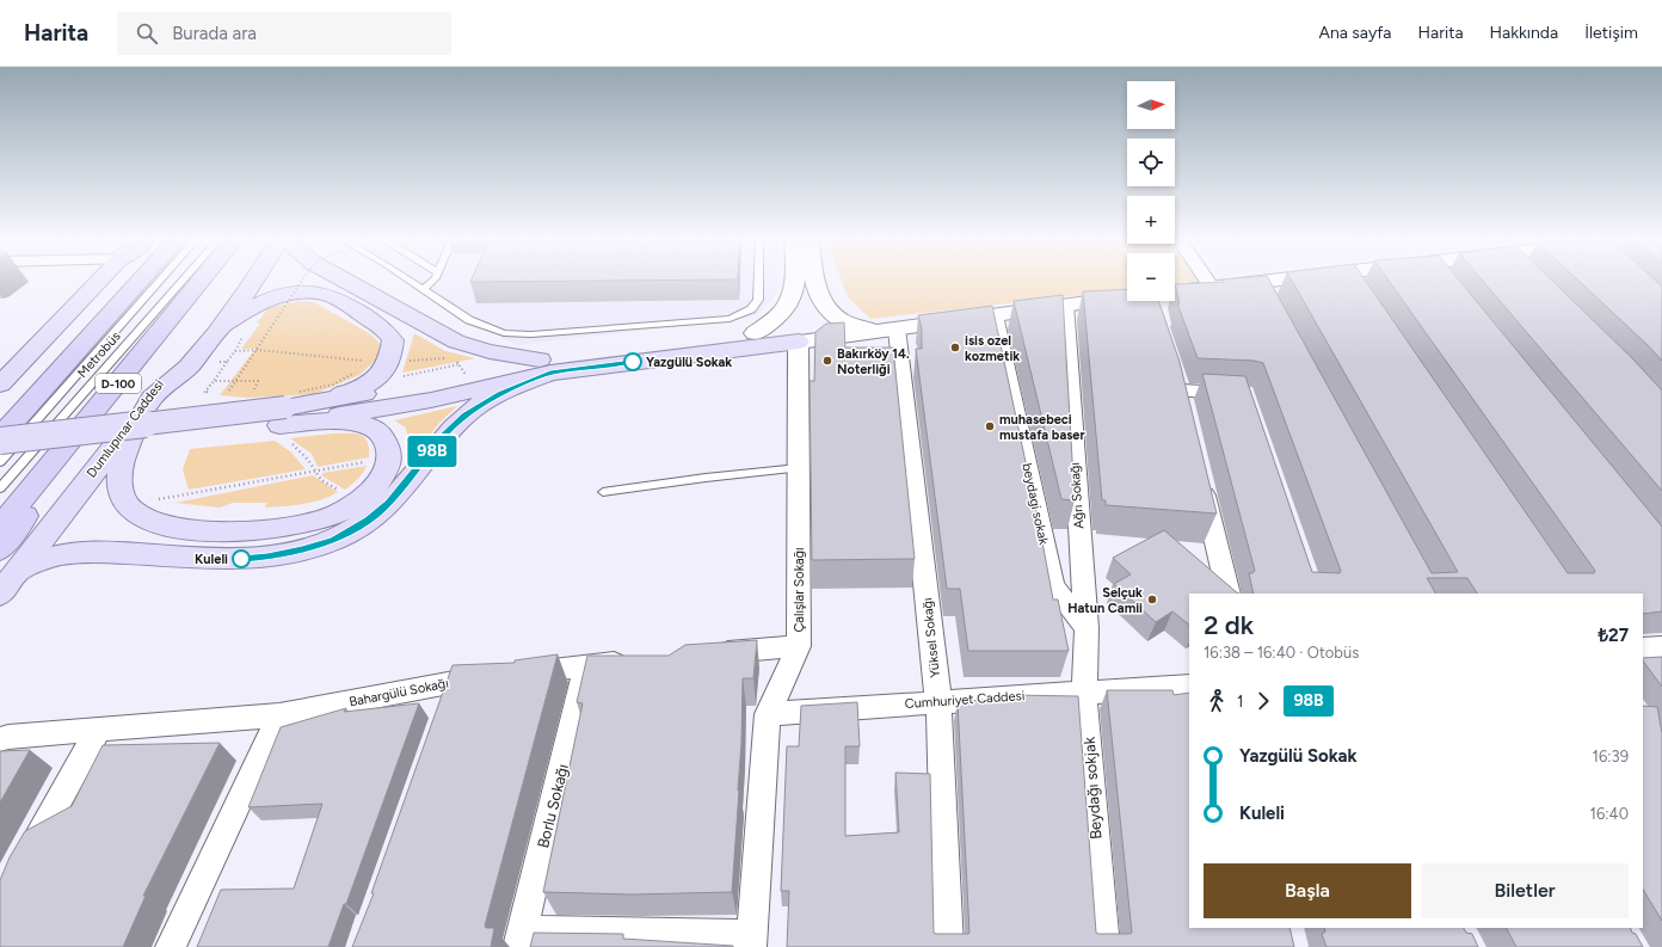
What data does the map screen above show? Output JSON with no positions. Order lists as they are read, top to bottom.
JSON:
{
  "streets": {
    "highway": ["D-100"],
    "main road": ["Dumlupınar Caddesi"],
    "street": [
      "Ağrı Sokağı",
      "beydagi sokak",
      "Çalışlar Sokağı",
      "Yüksel Sokağı",
      "Bahargülü Sokağı",
      "Cumhuriyet Caddesi",
      "Beydağı sokjak",
      "Borlu Sokağı"
    ],
    "lane": ["Metrobüs"]
  },
  "crossings": [
    ["Ağrı Sokağı", "beydagi sokak"],
    ["Ağrı Sokağı", "Beydağı sokjak"],
    ["beydagi sokak", "Beydağı sokjak"],
    ["Çalışlar Sokağı", "Cumhuriyet Caddesi"],
    ["Yüksel Sokağı", "Cumhuriyet Caddesi"],
    ["Bahargülü Sokağı", "Borlu Sokağı"],
    ["Cumhuriyet Caddesi", "Beydağı sokjak"]
  ],
  "places": [
    "isis ozel kozmetik",
    "Bakırköy 14. Noterliği",
    "Yazgülü Sokak",
    "muhasebeci mustafa baser",
    "Kuleli",
    "Selçuk Hatun Camii"
  ],
  "lines": ["bus line 98B"],
  "north": "right",
  "page": {
    "header": "Harita",
    "search": "Burada ara",
    "nav": [
      "Ana sayfa",
      "Harita",
      "Hakkında",
      "İletişim"
    ],
    "on_map": "98B",
    "map_buttons": ["+", "−"],
    "heading": ["2 dk", "16:38 – 16:40 · Otobüs", "₺27"],
    "legs": ["1", "98B"],
    "list": [
      {
        "name": "Yazgülü Sokak",
        "value": "16:39"
      },
      {
        "name": "Kuleli",
        "value": "16:40"
      }
    ],
    "buttons": ["Başla", "Biletler"]
  }
}
